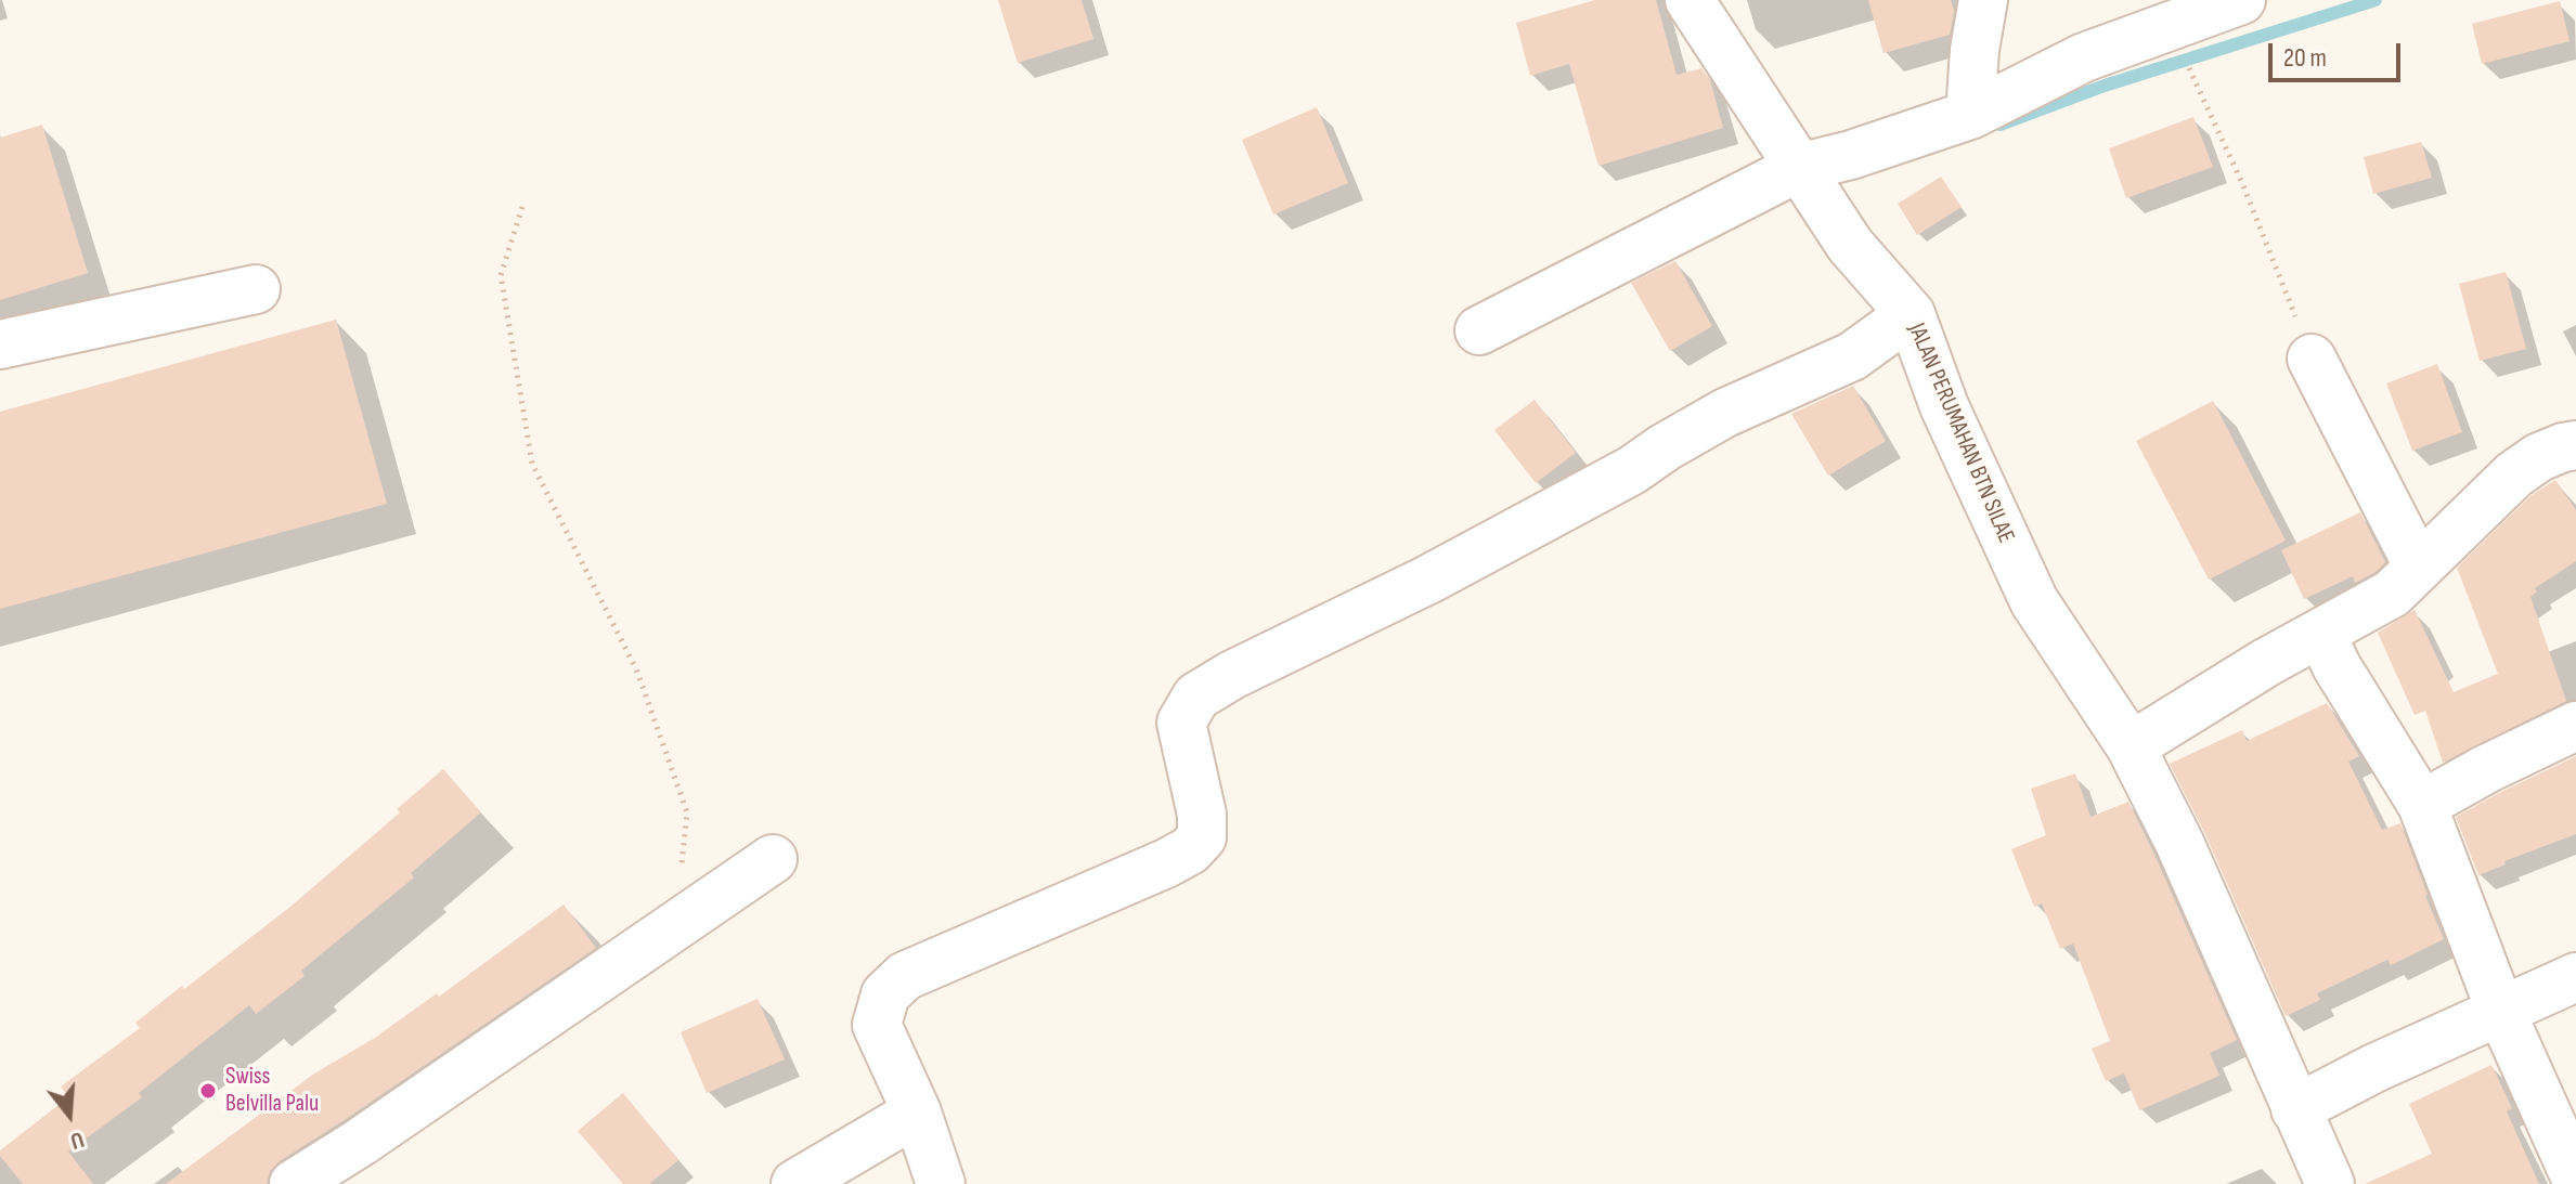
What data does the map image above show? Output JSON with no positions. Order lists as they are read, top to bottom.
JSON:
{
  "streets": {
    "street": ["JALAN PERUMAHAN BTN SILAE"]
  },
  "places": ["Swiss Belvilla Palu"],
  "scale_bar": "20 m",
  "north": "bottom"
}
